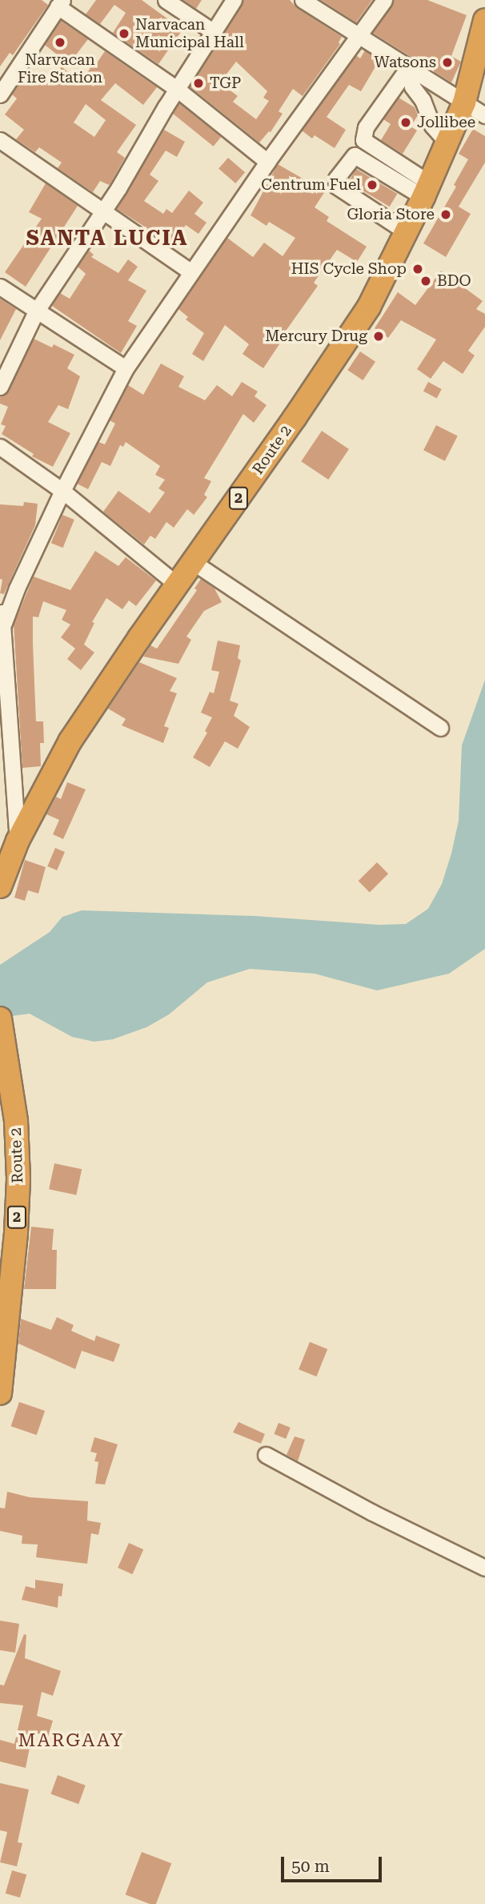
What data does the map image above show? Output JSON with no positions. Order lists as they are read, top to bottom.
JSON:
{
  "streets": {
    "highway": ["Route 2", "2"]
  },
  "districts": ["SANTA LUCIA", "MARGAAY"],
  "places": [
    "Narvacan Municipal Hall",
    "Narvacan Fire Station",
    "Watsons",
    "TGP",
    "Jollibee",
    "Centrum Fuel",
    "Gloria Store",
    "HIS Cycle Shop",
    "BDO",
    "Mercury Drug"
  ],
  "scale_bar": "50 m"
}
